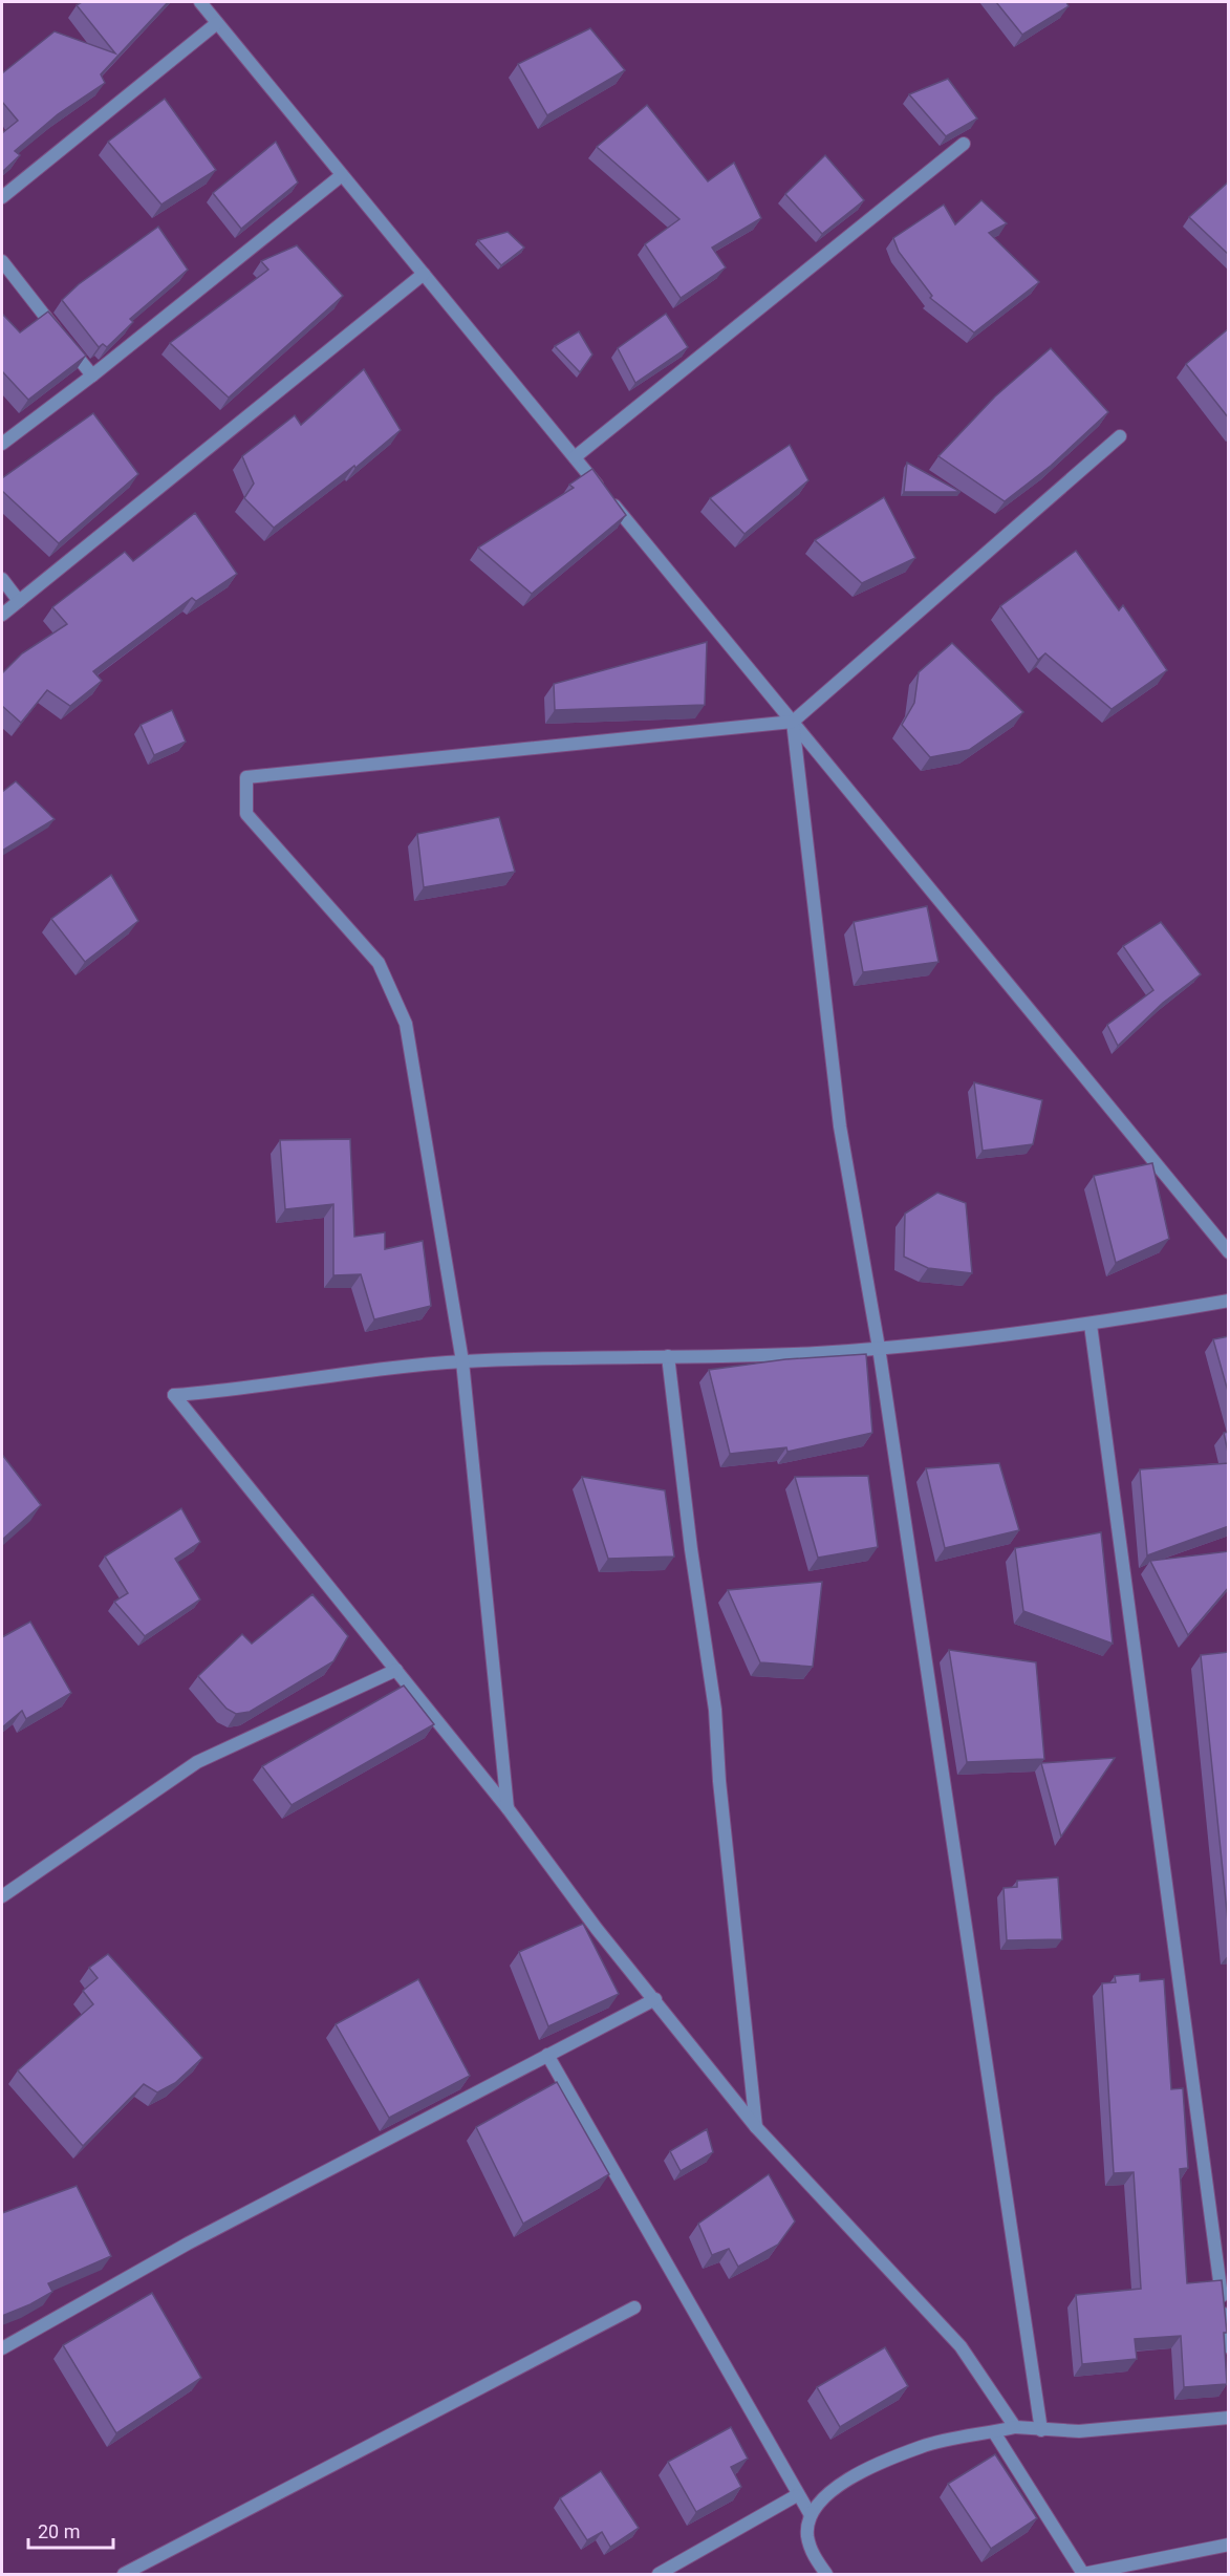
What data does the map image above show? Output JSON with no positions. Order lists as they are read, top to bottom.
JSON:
{
  "scale_bar": "20 m"
}
